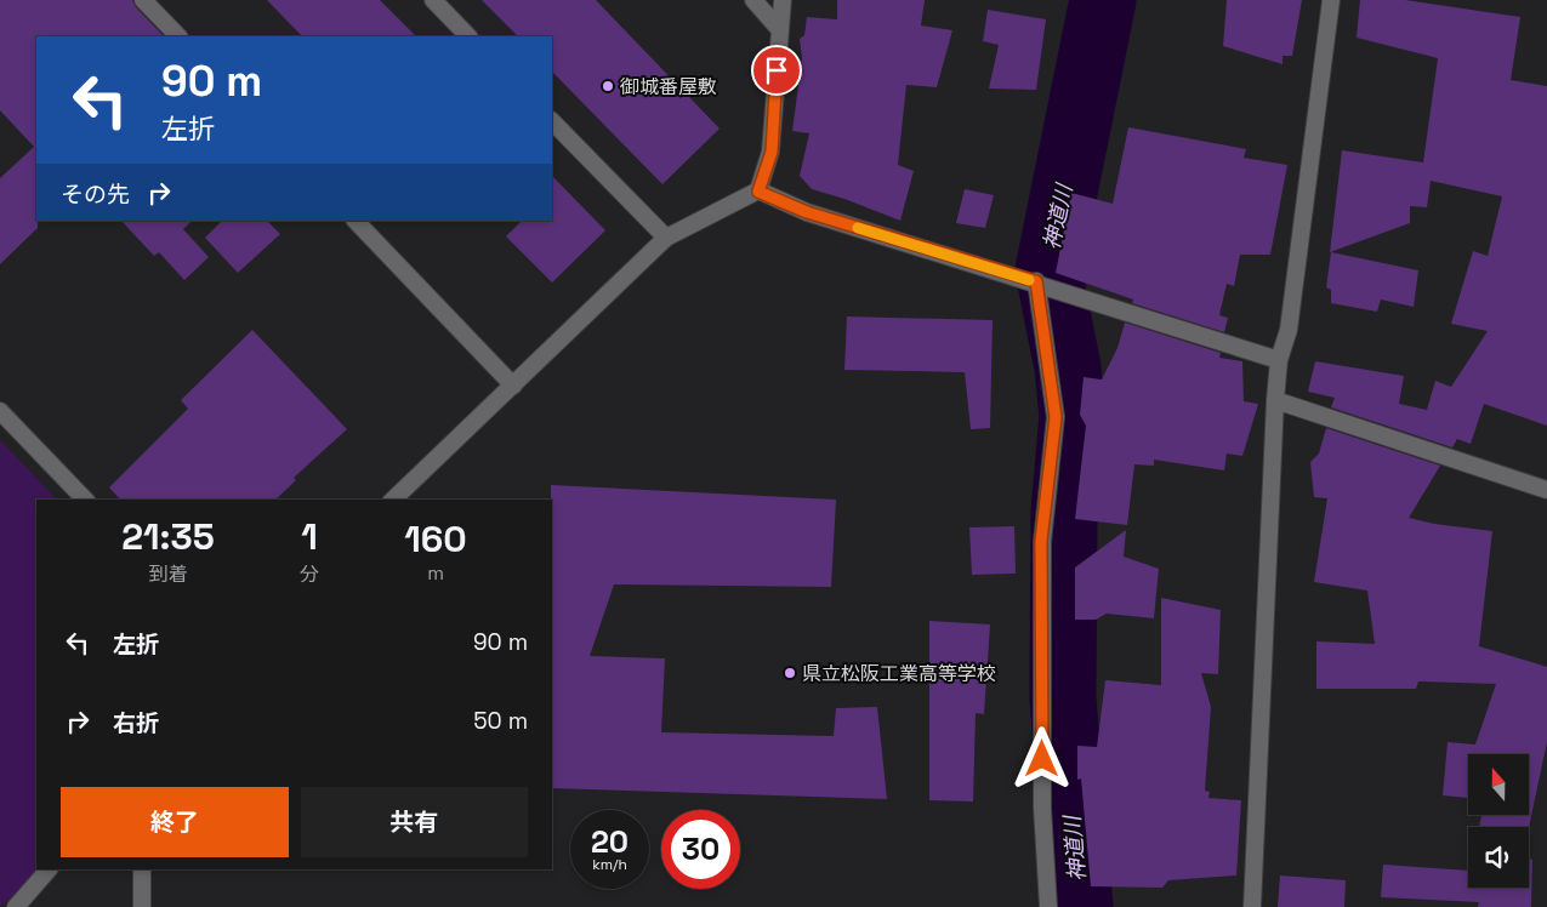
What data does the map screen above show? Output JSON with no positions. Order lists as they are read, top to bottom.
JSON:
{
  "water": ["神道川"],
  "places": ["御城番屋敷", "県立松阪工業高等学校"],
  "north": "top",
  "page": {
    "turn": ["90 m", "左折"],
    "then": "その先",
    "eta": [
      "21:35",
      "到着",
      "1",
      "分",
      "160",
      "m"
    ],
    "list": [
      {
        "name": "左折",
        "value": "90 m"
      },
      {
        "name": "右折",
        "value": "50 m"
      }
    ],
    "buttons": ["終了", "共有"],
    "speed": "20 km/h",
    "limit": "30"
  }
}
